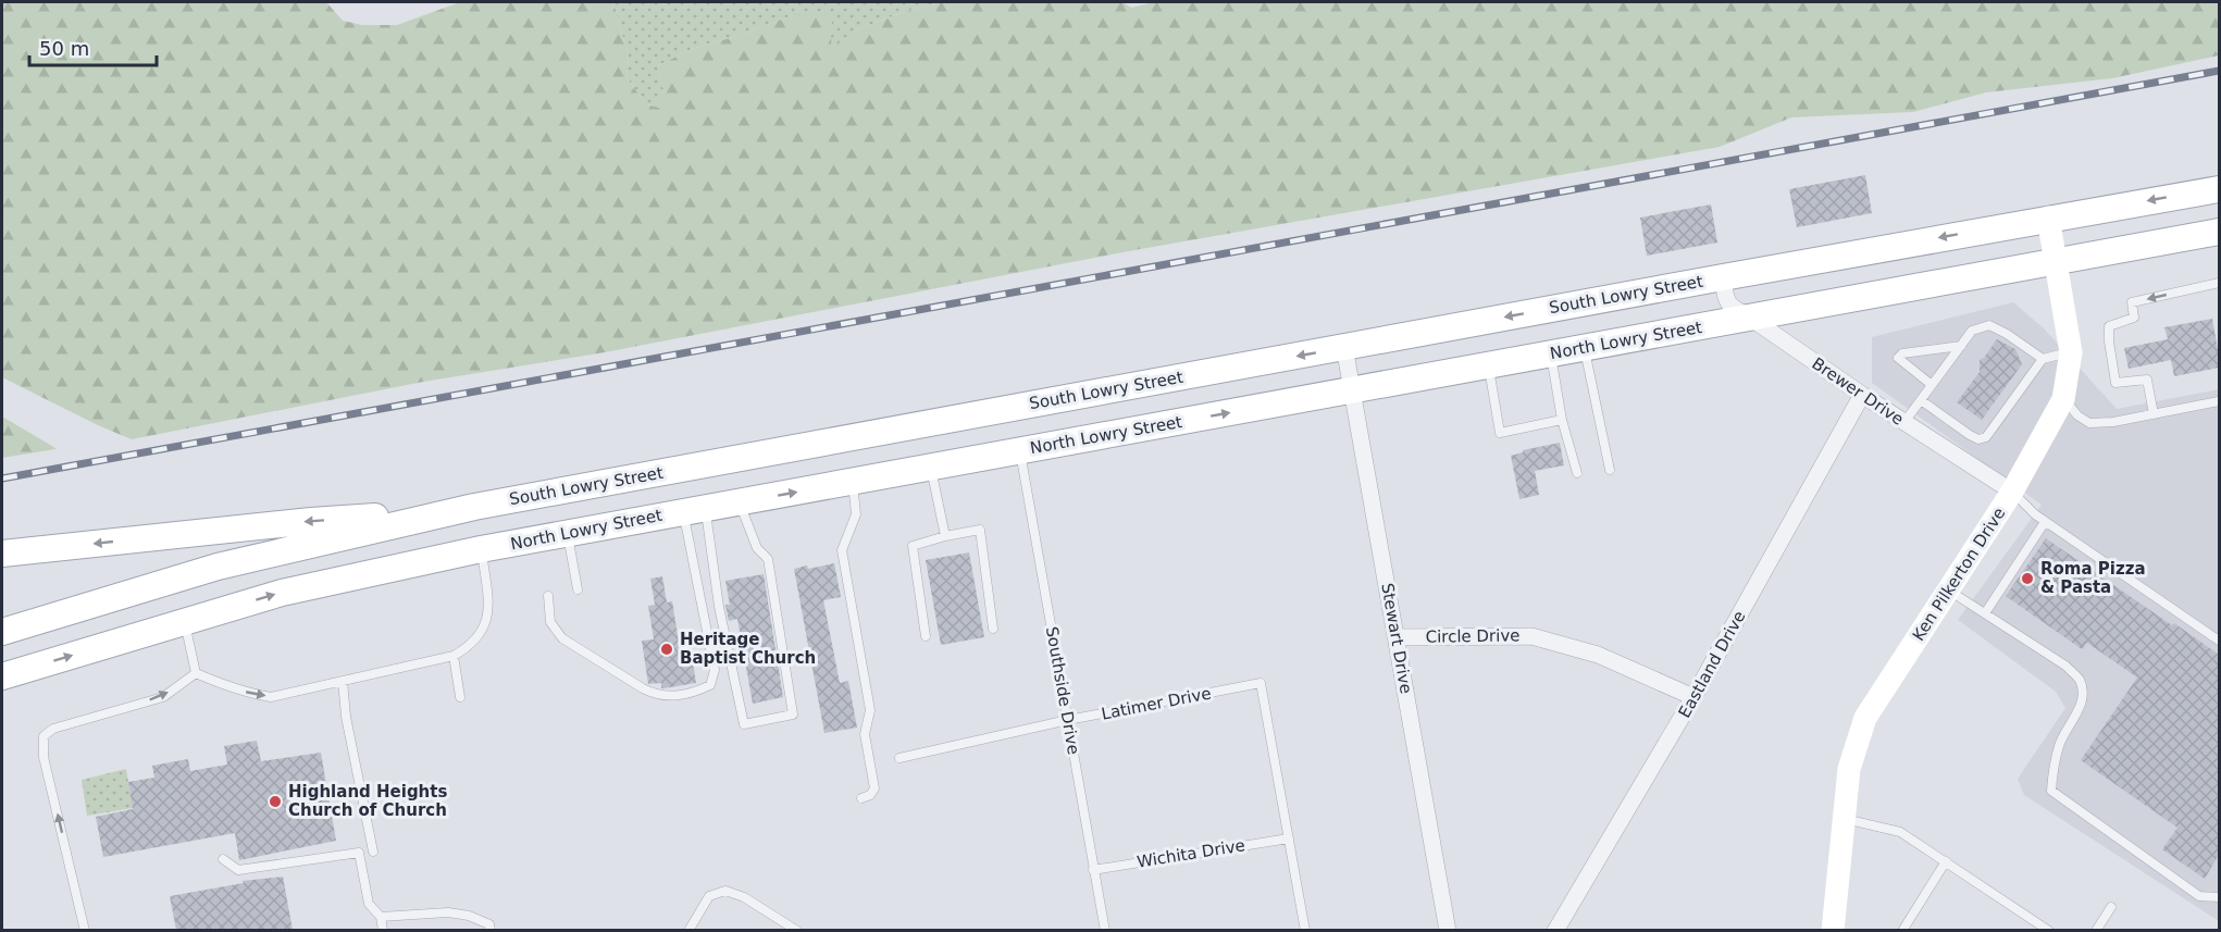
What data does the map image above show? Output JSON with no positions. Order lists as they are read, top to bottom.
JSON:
{
  "streets": {
    "main road": ["South Lowry Street", "North Lowry Street"],
    "street": [
      "Brewer Drive",
      "Ken Pilkerton Drive",
      "Circle Drive",
      "Stewart Drive",
      "Eastland Drive"
    ],
    "lane": ["Southside Drive", "Latimer Drive", "Wichita Drive"]
  },
  "crossings": [
    ["South Lowry Street", "Brewer Drive"],
    ["South Lowry Street", "Ken Pilkerton Drive"],
    ["South Lowry Street", "Stewart Drive"],
    ["North Lowry Street", "Brewer Drive"],
    ["North Lowry Street", "Ken Pilkerton Drive"],
    ["North Lowry Street", "Stewart Drive"],
    ["North Lowry Street", "Southside Drive"],
    ["Brewer Drive", "Ken Pilkerton Drive"],
    ["Brewer Drive", "Eastland Drive"],
    ["Circle Drive", "Stewart Drive"],
    ["Circle Drive", "Eastland Drive"],
    ["Southside Drive", "Latimer Drive"],
    ["Southside Drive", "Wichita Drive"],
    ["Latimer Drive", "Wichita Drive"]
  ],
  "one_way": ["South Lowry Street"],
  "places": ["Roma Pizza & Pasta", "Heritage Baptist Church", "Highland Heights Church of Church"],
  "scale_bar": "50 m"
}
